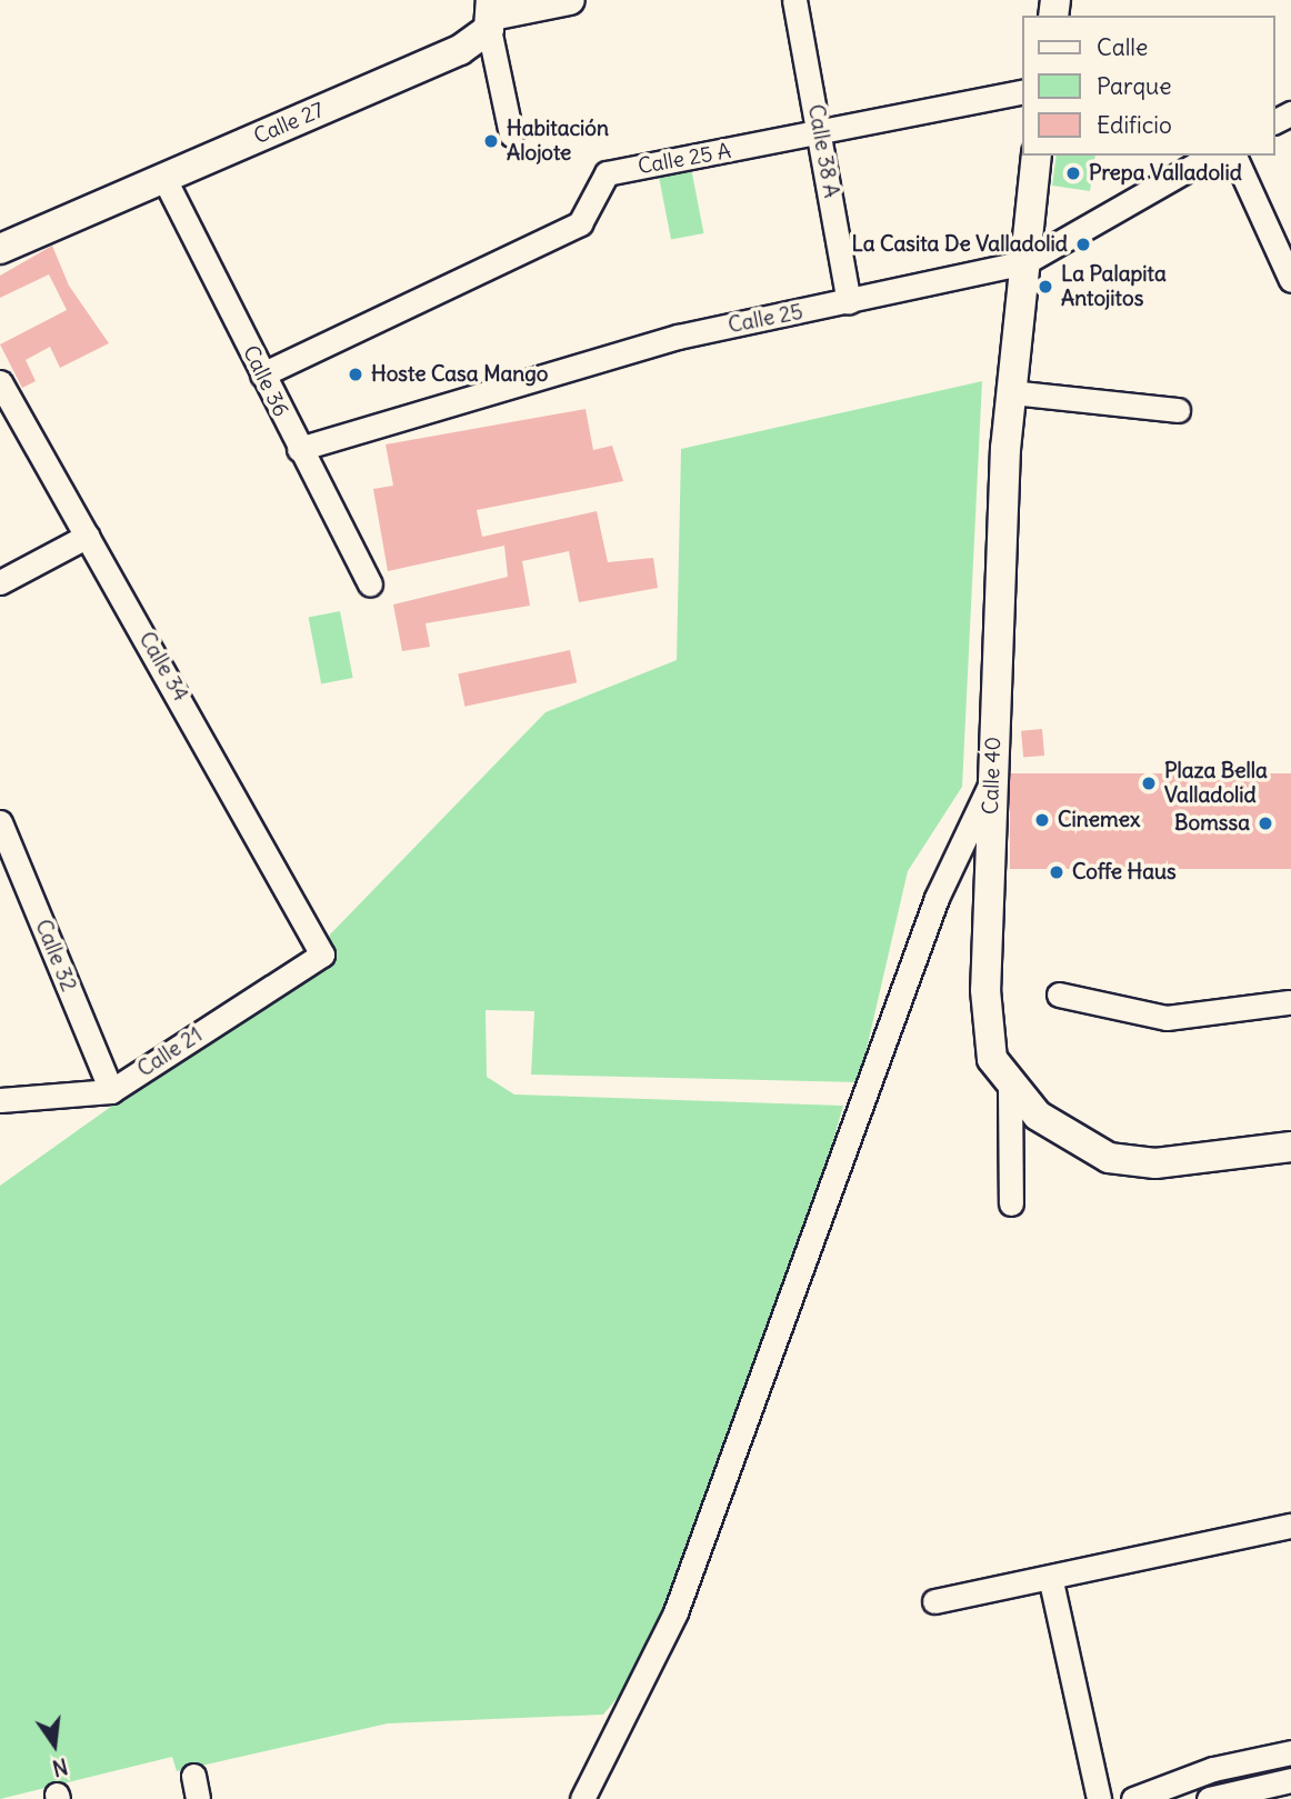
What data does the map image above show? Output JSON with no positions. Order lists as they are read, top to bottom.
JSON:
{
  "streets": {
    "main road": ["Calle 27", "Calle 40"],
    "street": [
      "Calle 38 A",
      "Calle 25 A",
      "Calle 25",
      "Calle 36",
      "Calle 34",
      "Calle 32",
      "Calle 21"
    ]
  },
  "crossings": [
    ["Calle 27", "Calle 36"],
    ["Calle 38 A", "Calle 25 A"],
    ["Calle 38 A", "Calle 25"],
    ["Calle 25 A", "Calle 36"],
    ["Calle 25", "Calle 36"],
    ["Calle 25", "Calle 40"],
    ["Calle 34", "Calle 21"],
    ["Calle 32", "Calle 21"]
  ],
  "places": [
    "Habitación Alojote",
    "Prepa Valladolid",
    "La Casita De Valladolid",
    "La Palapita Antojitos",
    "Hoste Casa Mango",
    "Plaza Bella Valladolid",
    "Cinemex",
    "Bomssa",
    "Coffe Haus"
  ],
  "legend": ["Calle", "Parque", "Edificio"],
  "north": "bottom"
}
